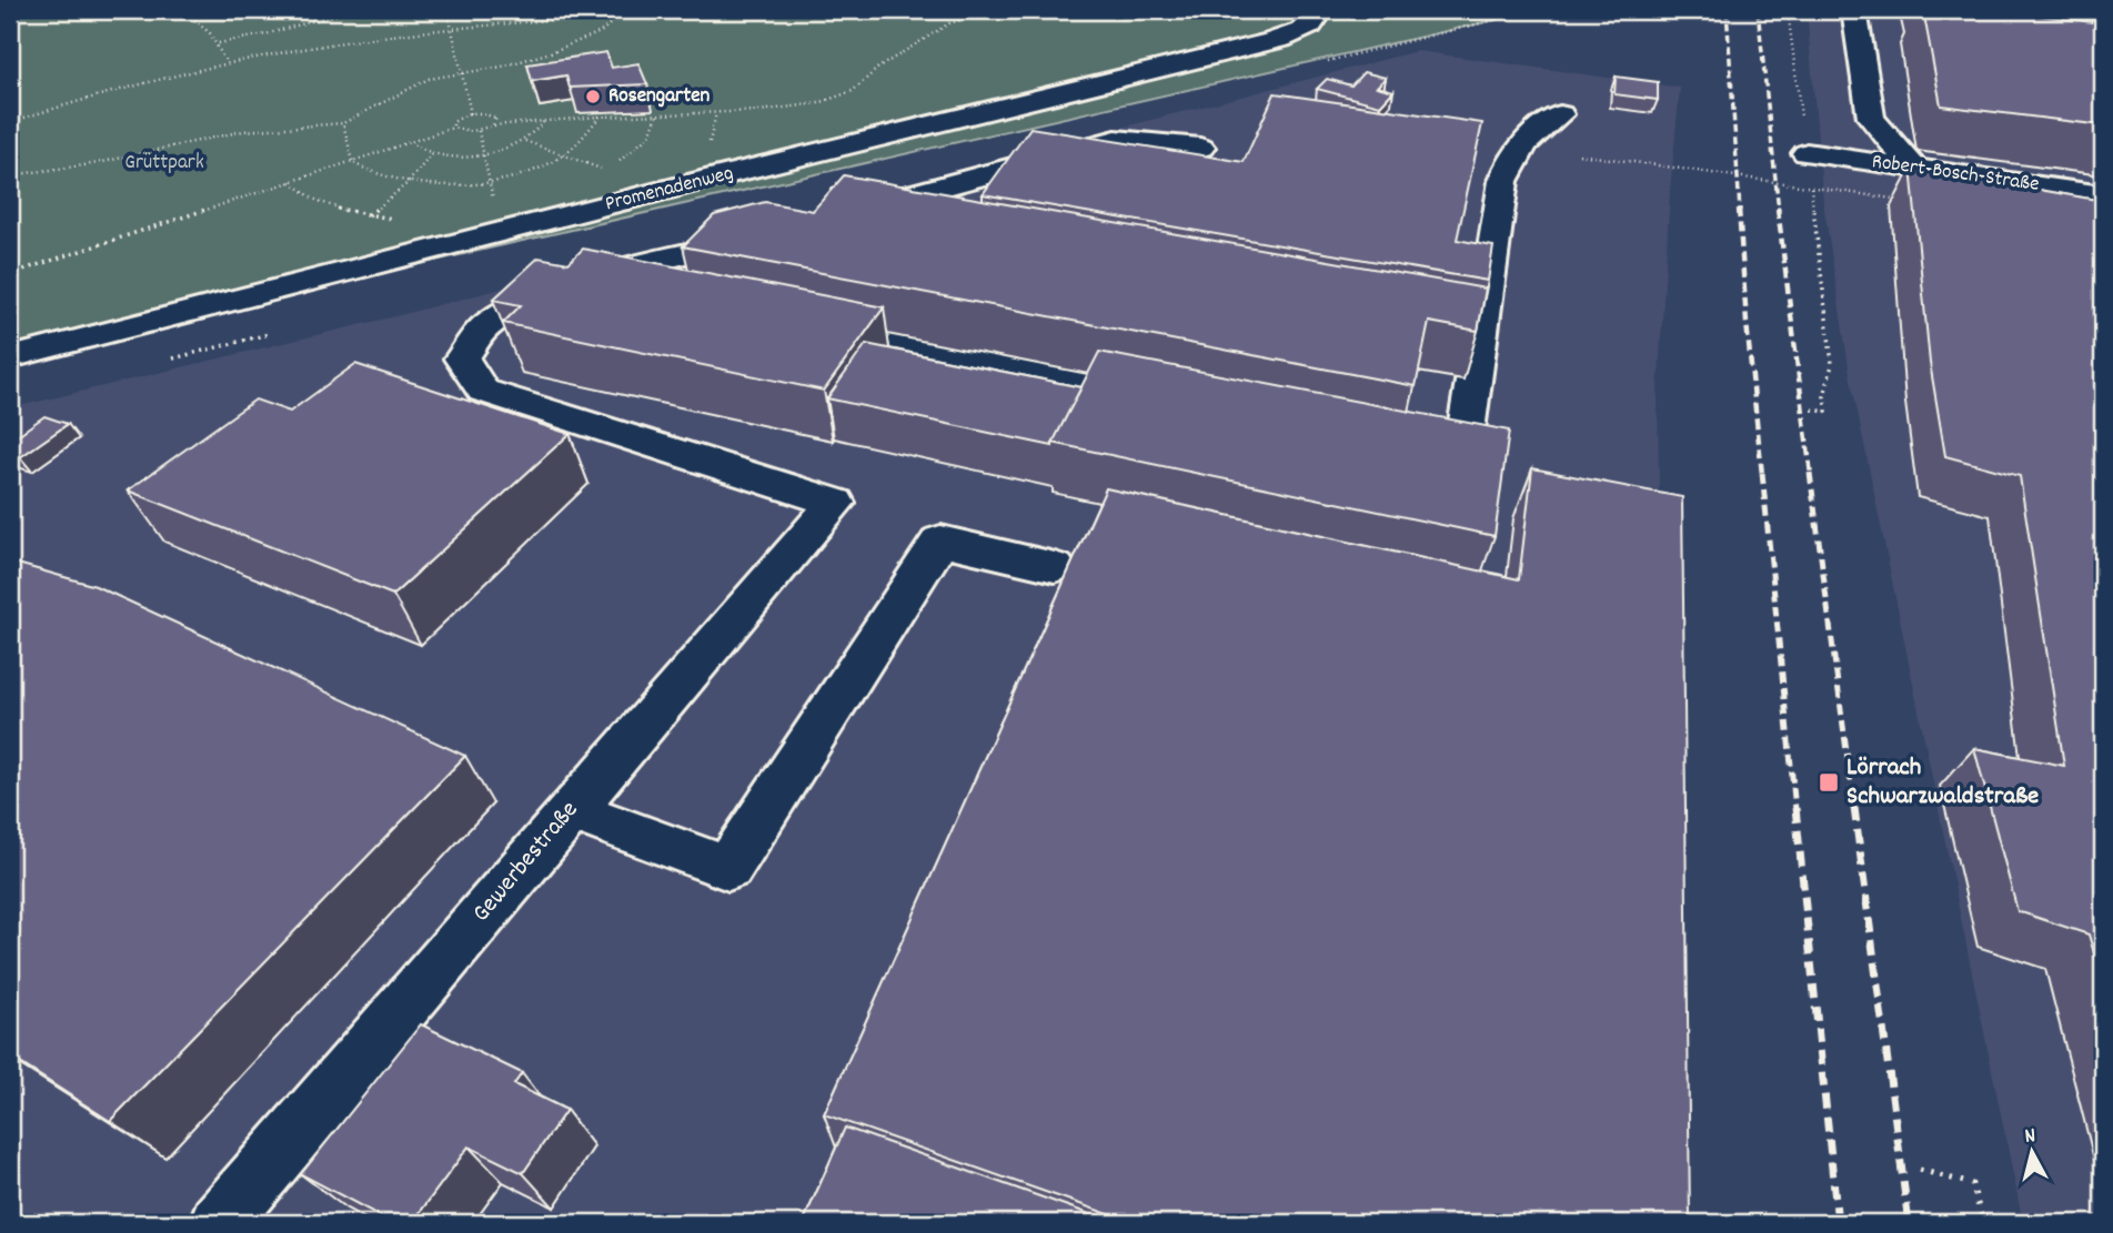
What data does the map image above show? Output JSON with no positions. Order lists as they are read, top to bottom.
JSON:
{
  "streets": {
    "street": ["Robert-Bosch-Straße", "Promenadenweg", "Gewerbestraße"]
  },
  "parks": ["Grüttpark"],
  "places": {
    "other": ["Rosengarten"],
    "transit": ["Lörrach Schwarzwaldstraße"]
  },
  "north": "top"
}
